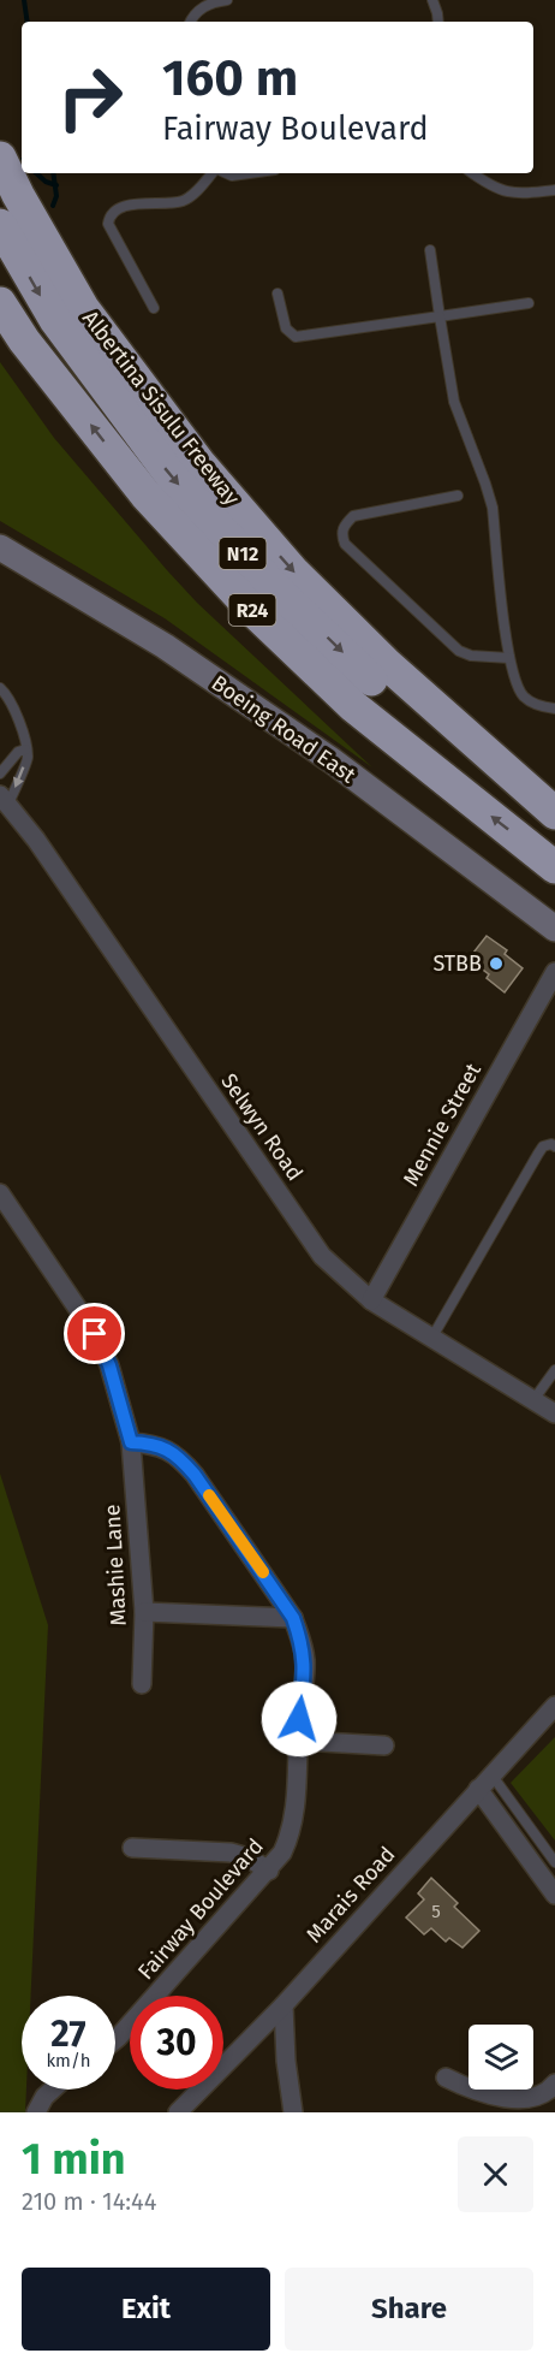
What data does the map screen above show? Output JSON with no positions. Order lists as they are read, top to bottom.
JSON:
{
  "streets": {
    "highway": ["Albertina Sisulu Freeway", "N12", "R24"],
    "main road": ["Boeing Road East"],
    "street": [
      "Mennie Street",
      "Selwyn Road",
      "Mashie Lane",
      "Marais Road",
      "Fairway Boulevard"
    ]
  },
  "crossings": [
    ["Albertina Sisulu Freeway", "N12"],
    ["Mennie Street", "Selwyn Road"],
    ["Mashie Lane", "Fairway Boulevard"]
  ],
  "places": ["STBB"],
  "house_numbers": ["5"],
  "page": {
    "turn": ["160 m", "Fairway Boulevard"],
    "speed": "27 km/h",
    "limit": "30",
    "heading": ["1 min", "210 m · 14:44"],
    "buttons": ["Exit", "Share"]
  }
}
